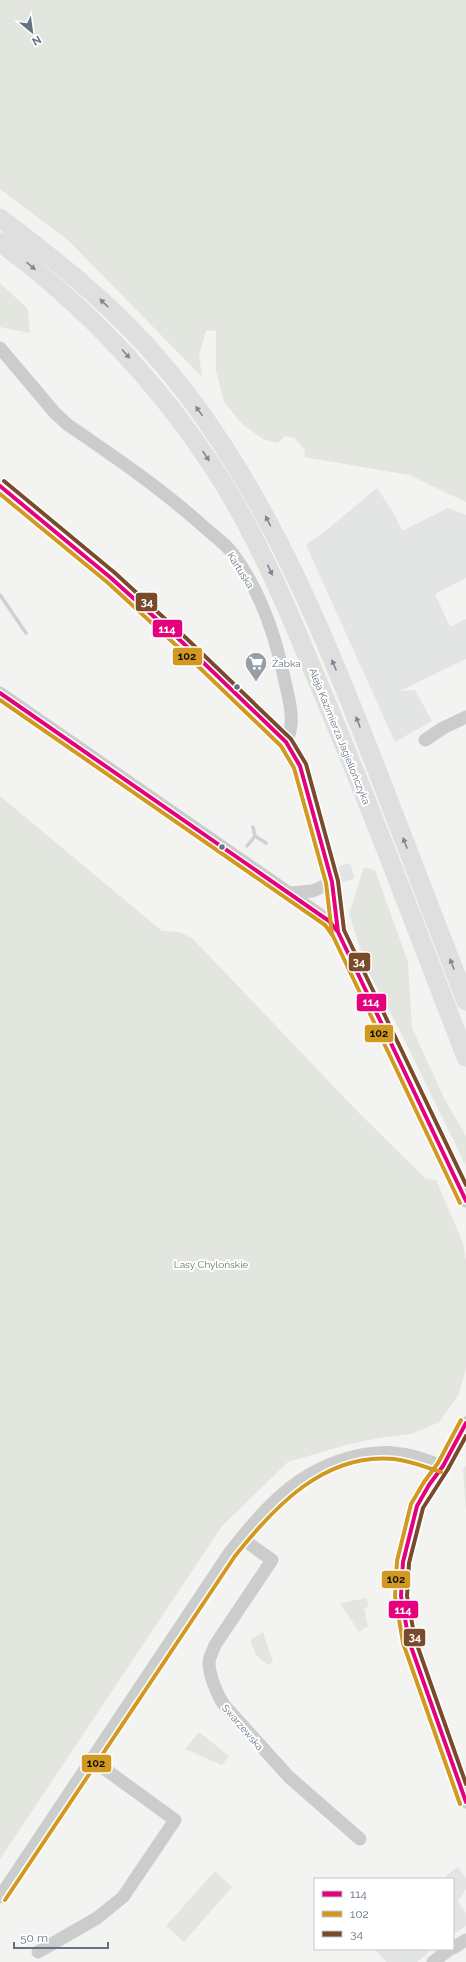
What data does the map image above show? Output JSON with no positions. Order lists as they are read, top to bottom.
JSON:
{
  "streets": {
    "highway": ["Aleja Kazimierza Jagiellończyka"],
    "street": ["Kartuska", "Swarzewska"]
  },
  "parks": ["Lasy Chylońskie"],
  "places": {
    "supermarket": ["Żabka"]
  },
  "lines": ["transit line 34", "transit line 114", "transit line 102"],
  "legend": ["114", "102", "34"],
  "scale_bar": "50 m",
  "north": "bottom right"
}
